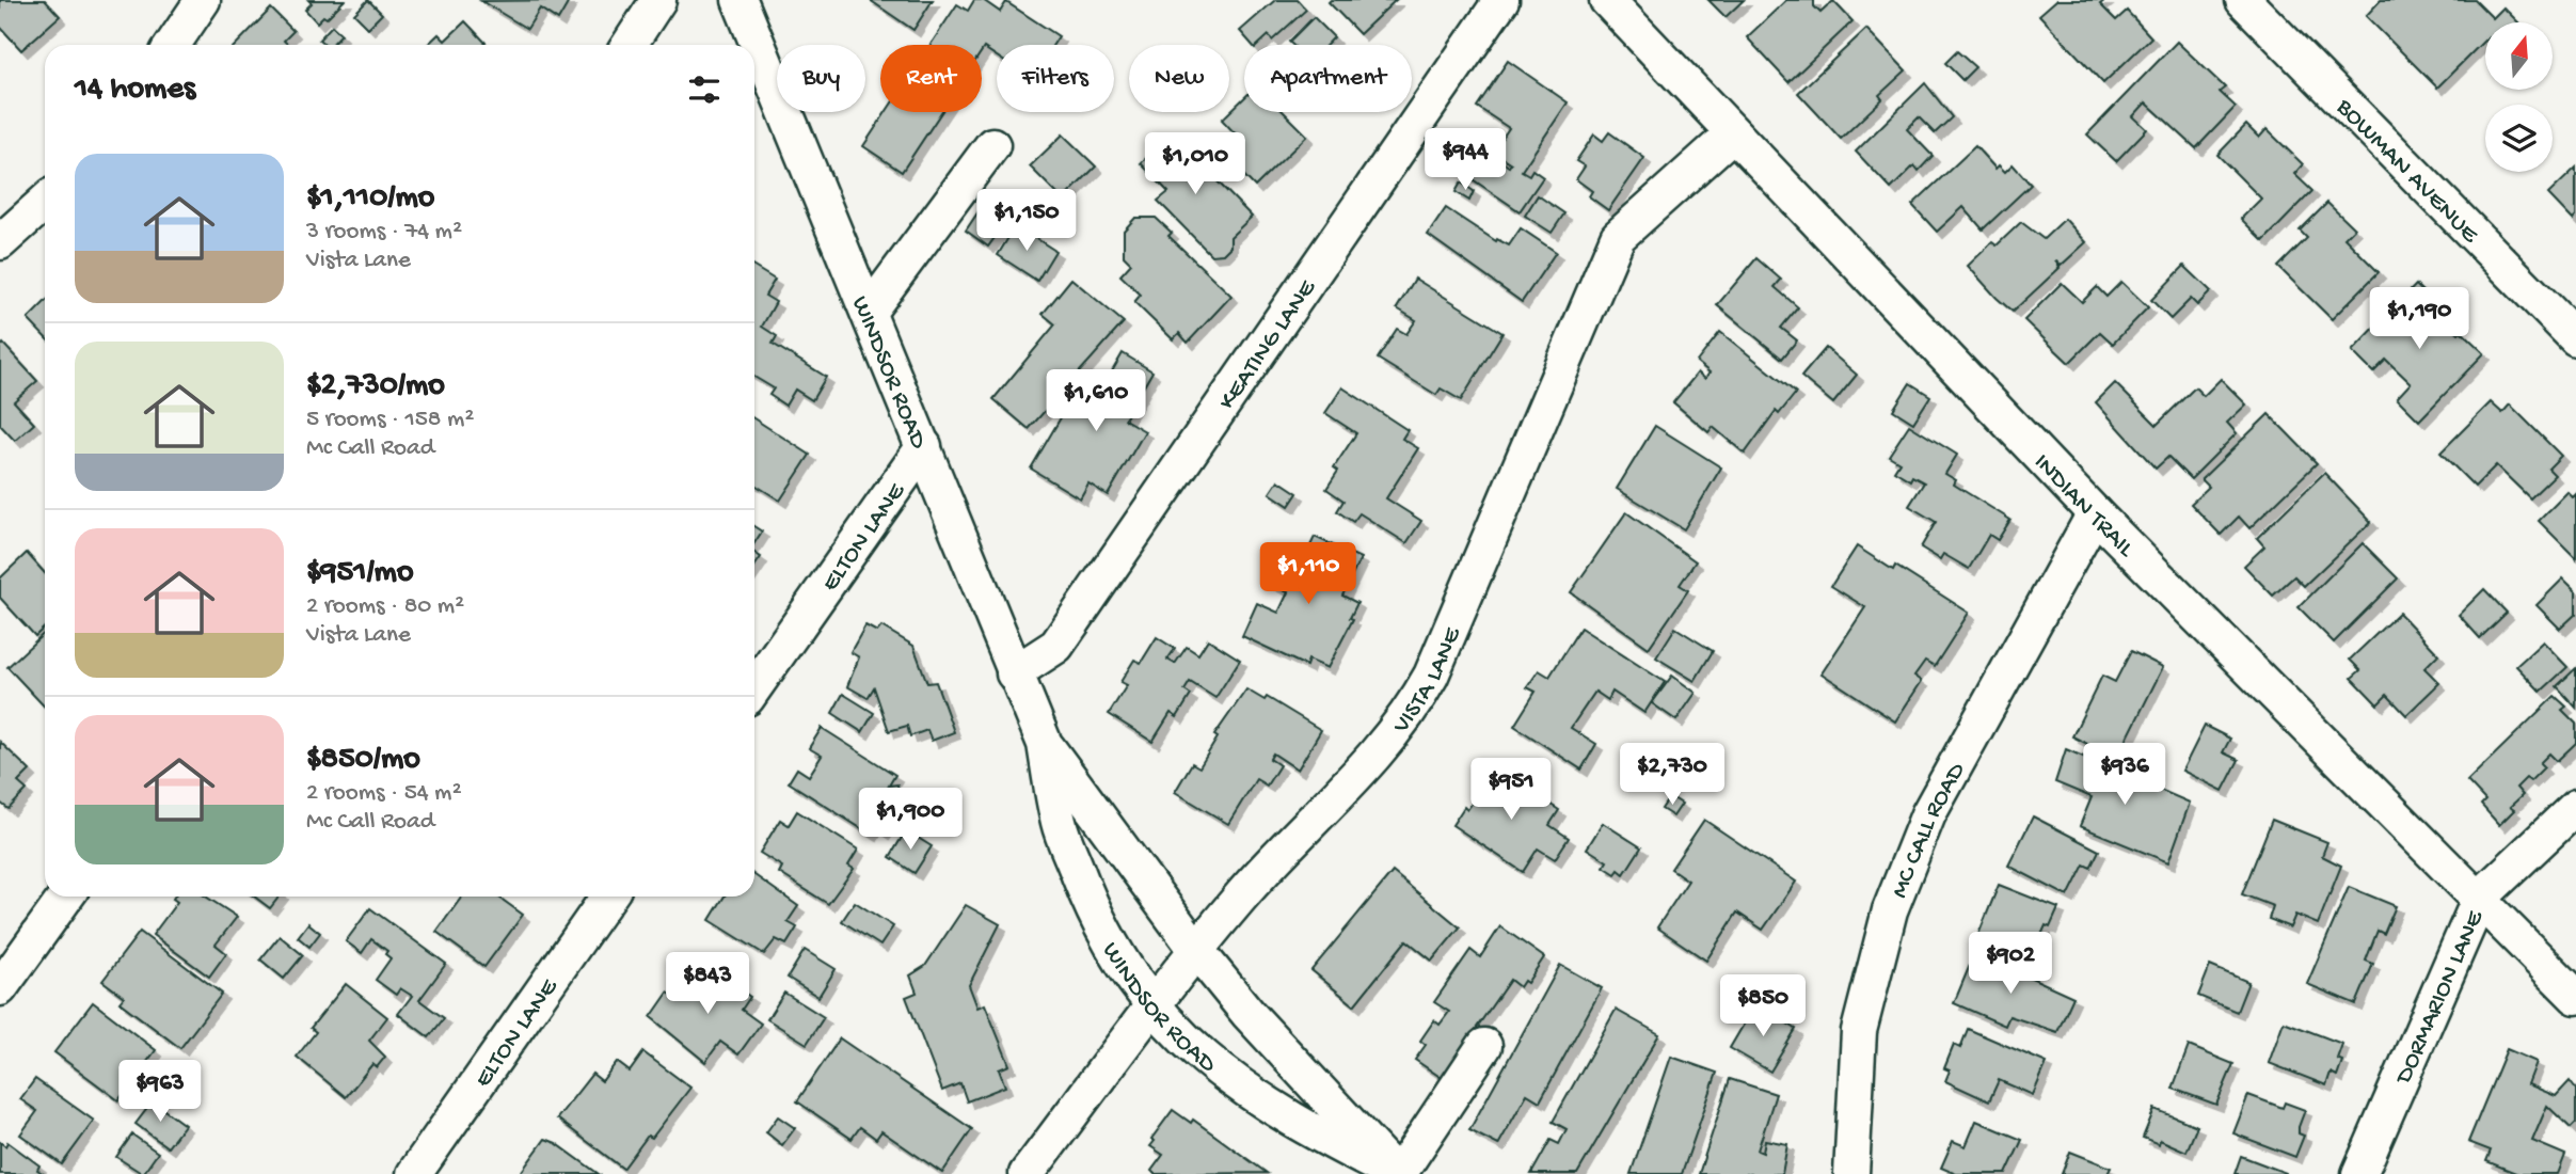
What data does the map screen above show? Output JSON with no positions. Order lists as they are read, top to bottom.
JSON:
{
  "streets": {
    "street": [
      "BOWMAN AVENUE",
      "KEATING LANE",
      "WINDSOR ROAD",
      "INDIAN TRAIL",
      "ELTON LANE",
      "VISTA LANE",
      "MC CALL ROAD",
      "DORMARION LANE"
    ]
  },
  "crossings": [
    ["KEATING LANE", "WINDSOR ROAD"],
    ["WINDSOR ROAD", "ELTON LANE"],
    ["WINDSOR ROAD", "VISTA LANE"],
    ["INDIAN TRAIL", "VISTA LANE"],
    ["INDIAN TRAIL", "MC CALL ROAD"],
    ["INDIAN TRAIL", "DORMARION LANE"]
  ],
  "north": "top",
  "page": {
    "chip": [
      "Buy",
      "Rent",
      "Filters",
      "New",
      "Apartment"
    ],
    "heading": "14 homes",
    "price": [
      "$944",
      "$1,010",
      "$1,150",
      "$1,190",
      "$1,610",
      "$1,110",
      "$2,730",
      "$936",
      "$951",
      "$1,900",
      "$902",
      "$843",
      "$850",
      "$963"
    ],
    "list": [
      {
        "name": "$1,110/mo",
        "note": "3 rooms · 74 m² · Vista Lane"
      },
      {
        "name": "$2,730/mo",
        "note": "5 rooms · 158 m² · Mc Call Road"
      },
      {
        "name": "$951/mo",
        "note": "2 rooms · 80 m² · Vista Lane"
      },
      {
        "name": "$850/mo",
        "note": "2 rooms · 54 m² · Mc Call Road"
      }
    ]
  }
}
